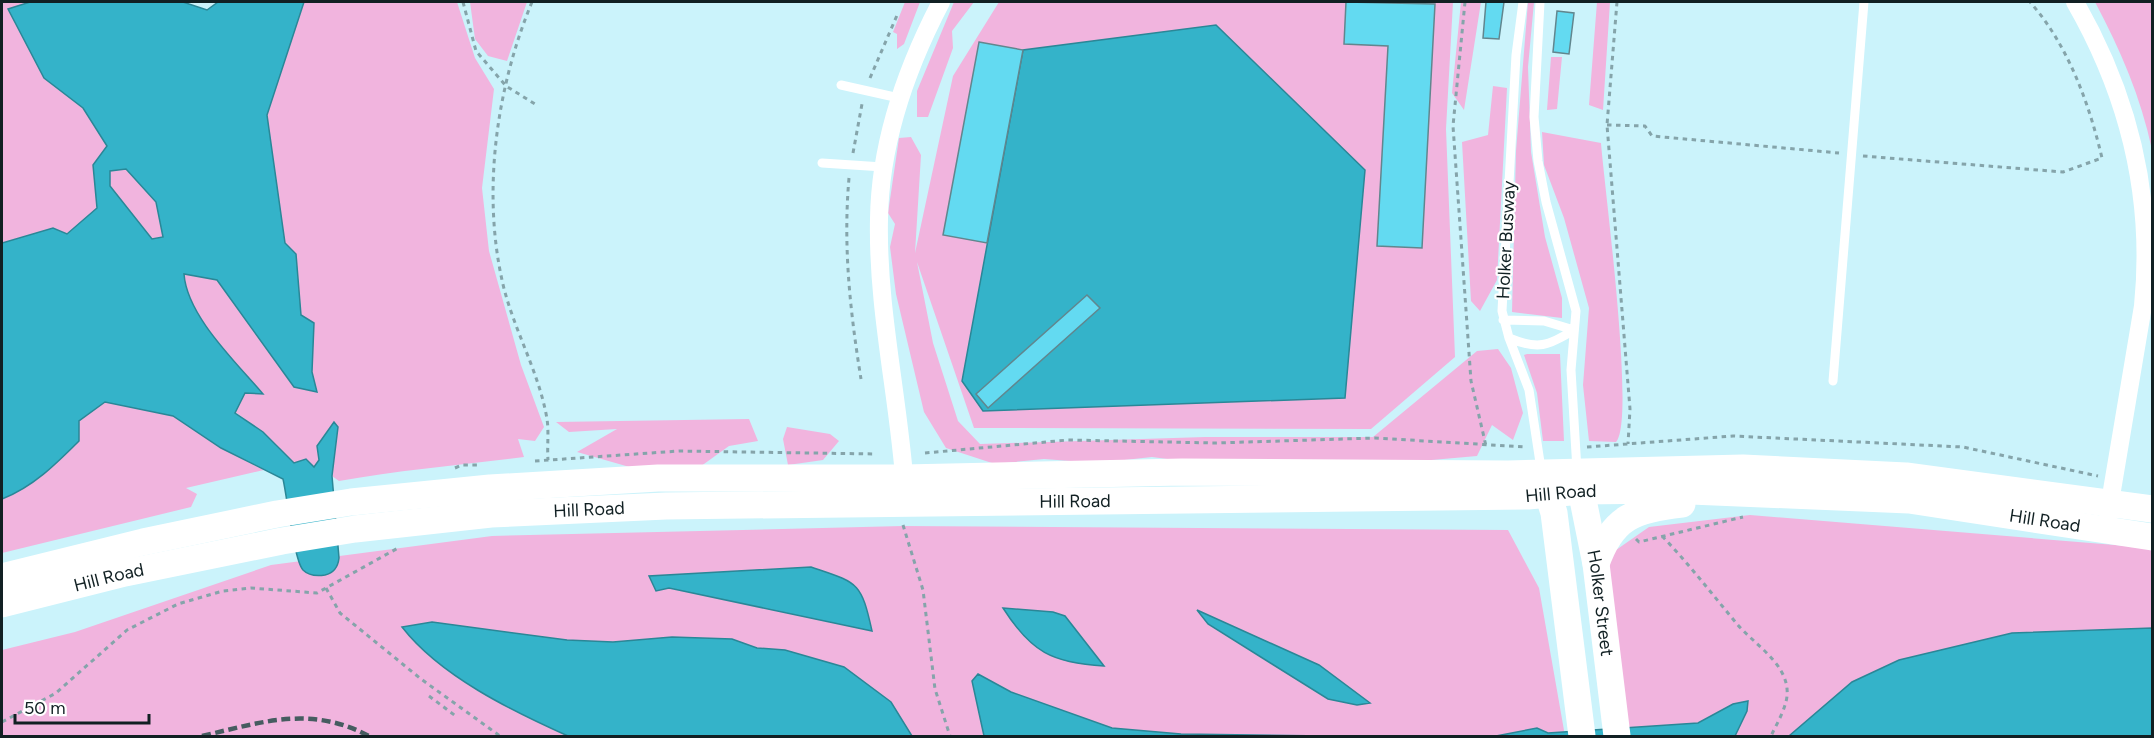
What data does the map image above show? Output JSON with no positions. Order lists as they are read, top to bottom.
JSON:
{
  "streets": {
    "street": ["Hill Road", "Holker Street"],
    "lane": ["Holker Busway"]
  },
  "crossings": [
    ["Holker Busway", "Hill Road"],
    ["Holker Busway", "Holker Street"],
    ["Hill Road", "Holker Street"]
  ],
  "scale_bar": "50 m"
}
